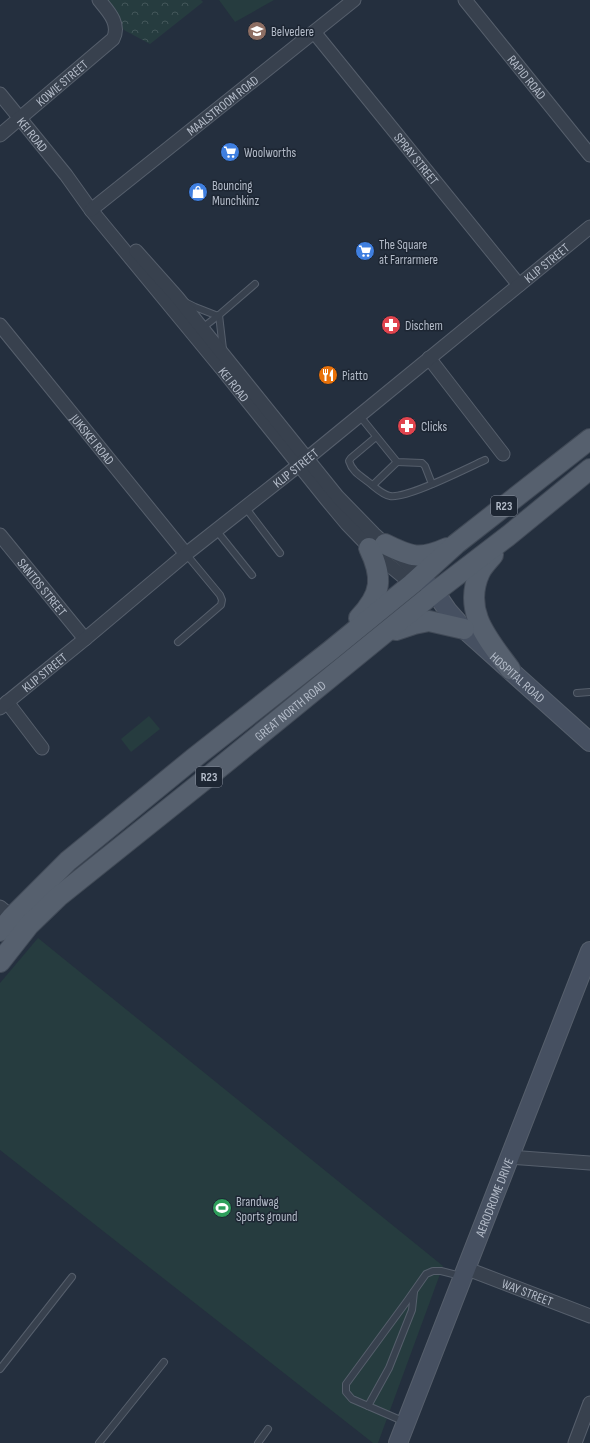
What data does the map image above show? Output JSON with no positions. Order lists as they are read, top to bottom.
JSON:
{
  "streets": {
    "main road": ["R23", "GREAT NORTH ROAD"],
    "street": [
      "RAPID ROAD",
      "KOWIE STREET",
      "MAALSTROOM ROAD",
      "KEI ROAD",
      "SPRAY STREET",
      "KLIP STREET",
      "JUKSKEI ROAD",
      "SANTOS STREET",
      "HOSPITAL ROAD",
      "AERODROME DRIVE",
      "WAY STREET"
    ]
  },
  "crossings": [
    ["KOWIE STREET", "KEI ROAD"],
    ["MAALSTROOM ROAD", "KEI ROAD"],
    ["MAALSTROOM ROAD", "SPRAY STREET"],
    ["KEI ROAD", "KLIP STREET"],
    ["KEI ROAD", "HOSPITAL ROAD"],
    ["KEI ROAD", "GREAT NORTH ROAD"],
    ["SPRAY STREET", "KLIP STREET"],
    ["KLIP STREET", "JUKSKEI ROAD"],
    ["KLIP STREET", "SANTOS STREET"],
    ["HOSPITAL ROAD", "GREAT NORTH ROAD"],
    ["AERODROME DRIVE", "WAY STREET"]
  ],
  "places": {
    "school or university": ["Belvedere"],
    "supermarket": ["Woolworths", "The Square at Farrarmere"],
    "shop": ["Bouncing Munchkinz"],
    "pharmacy": ["Dischem", "Clicks"],
    "restaurant": ["Piatto"],
    "sports": ["Brandwag Sports ground"]
  }
}
